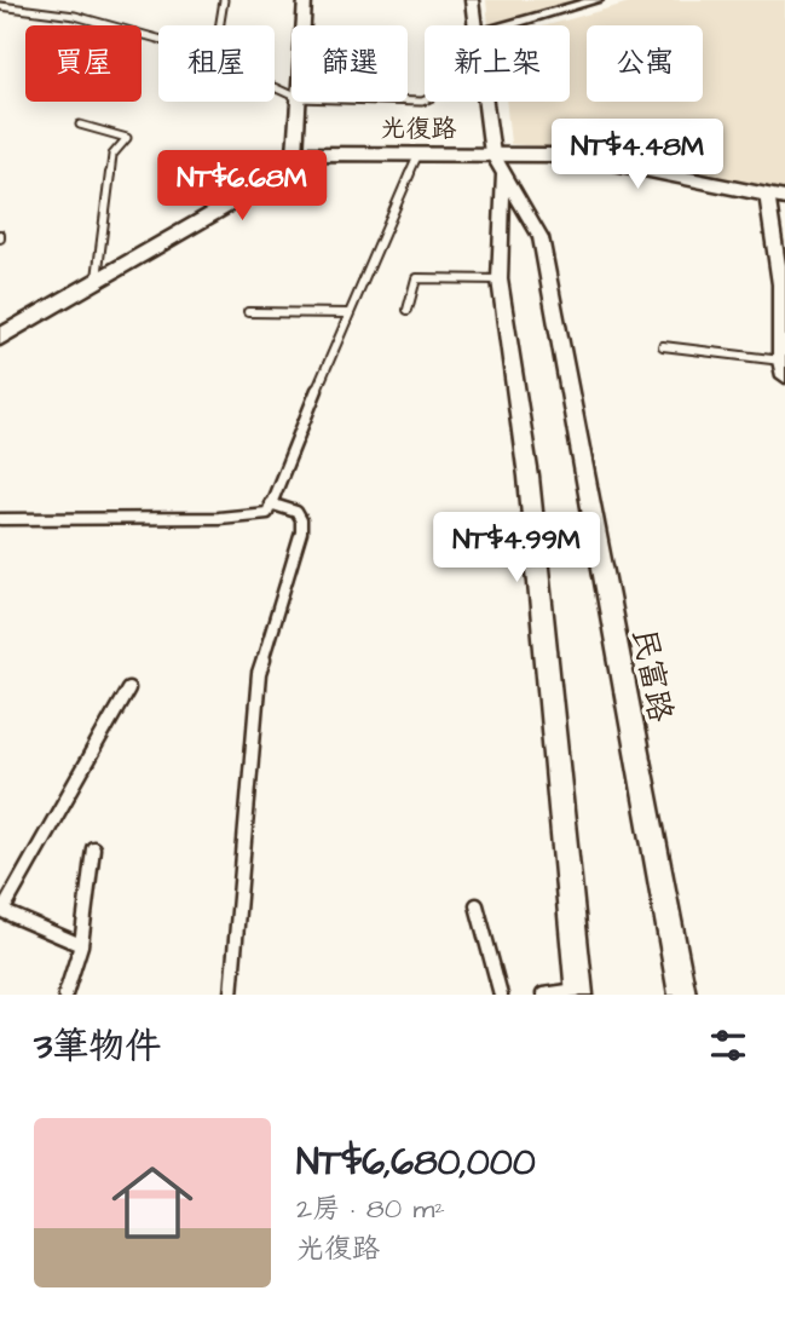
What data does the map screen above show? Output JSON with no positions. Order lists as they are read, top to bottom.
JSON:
{
  "streets": {
    "street": ["光復路", "民富路"]
  },
  "crossings": [
    ["光復路", "民富路"]
  ],
  "page": {
    "chip": [
      "買屋",
      "租屋",
      "篩選",
      "新上架",
      "公寓"
    ],
    "price": ["NT$4.48M", "NT$6.68M", "NT$4.99M"],
    "heading": "3筆物件",
    "list": [
      {
        "name": "NT$6,680,000",
        "note": "2房 · 80 m² · 光復路"
      }
    ]
  }
}
